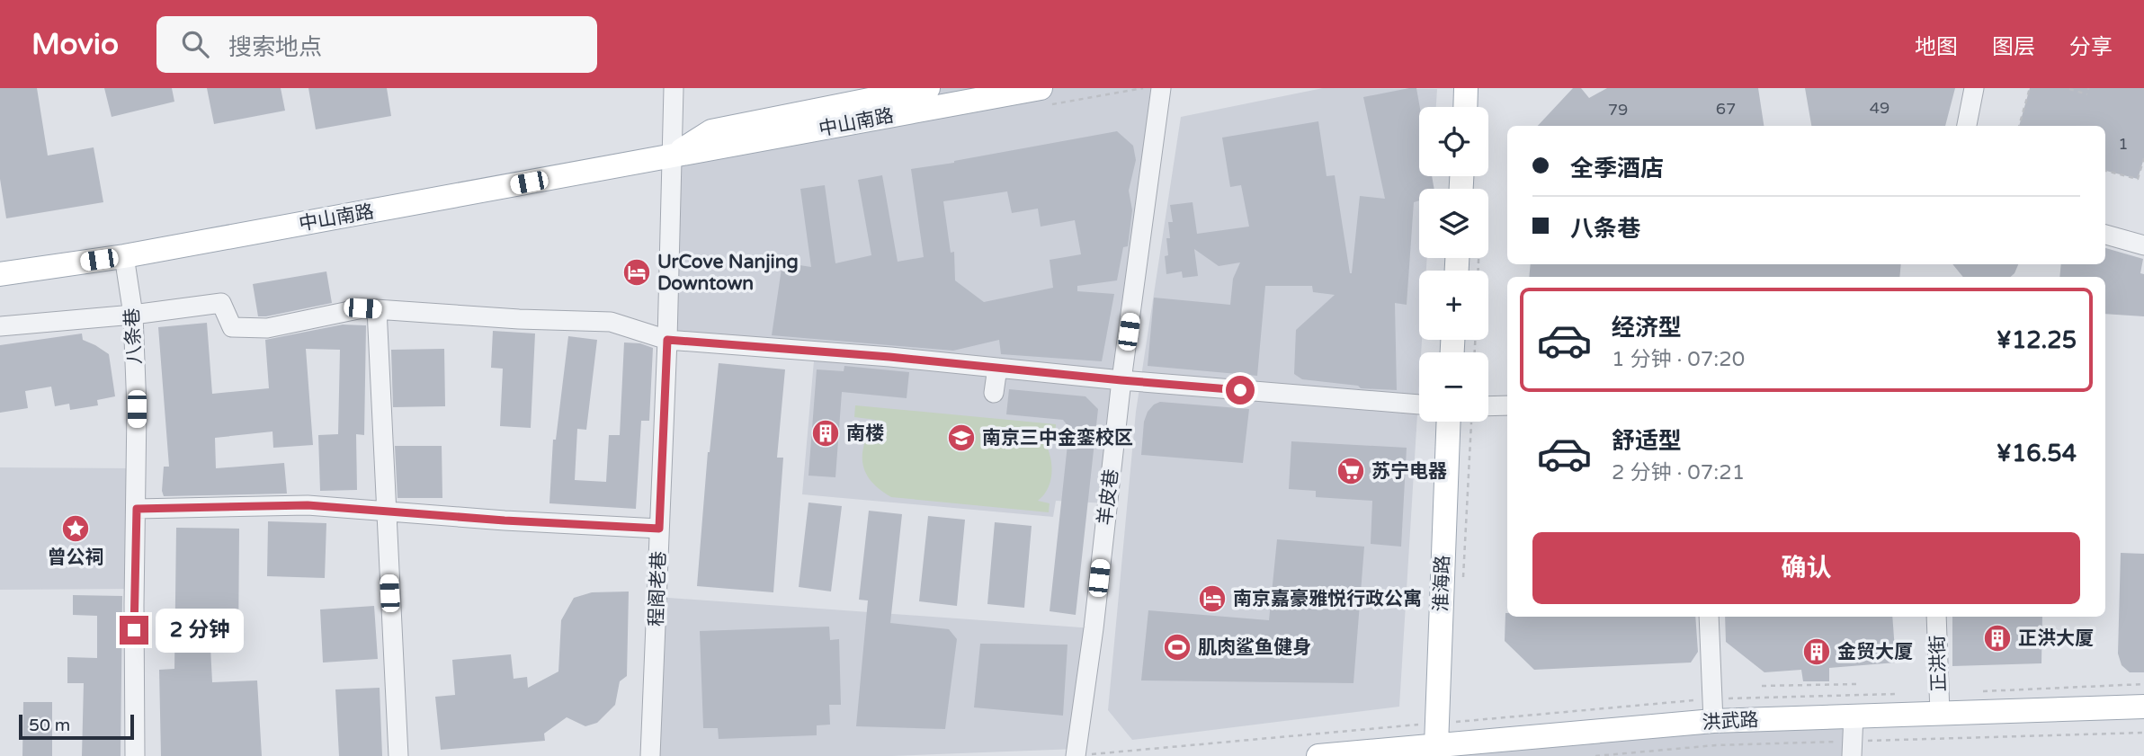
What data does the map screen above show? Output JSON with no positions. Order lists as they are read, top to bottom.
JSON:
{
  "streets": {
    "main road": ["中山南路", "淮海路", "洪武路"],
    "street": [
      "八条巷",
      "羊皮巷",
      "程阁老巷",
      "正洪街"
    ]
  },
  "crossings": [
    ["中山南路", "程阁老巷"],
    ["淮海路", "洪武路"],
    ["正洪街", "洪武路"]
  ],
  "places": {
    "hotel": ["UrCove Nanjing Downtown", "南京嘉豪雅悦行政公寓"],
    "building": ["南楼", "正洪大厦", "金贸大厦"],
    "school or university": ["南京三中金銮校区"],
    "supermarket": ["苏宁电器"],
    "place": ["曾公祠"],
    "sports": ["肌肉鲨鱼健身"]
  },
  "house_numbers": [
    "49",
    "67",
    "79",
    "1"
  ],
  "scale_bar": "50 m",
  "page": {
    "header": "Movio",
    "search": "搜索地点",
    "nav": ["地图", "图层", "分享"],
    "map_buttons": ["+", "−"],
    "banner": ["全季酒店", "八条巷"],
    "list": [
      {
        "name": "经济型",
        "note": "1 分钟 · 07:20",
        "value": "¥12.25"
      },
      {
        "name": "舒适型",
        "note": "2 分钟 · 07:21",
        "value": "¥16.54"
      }
    ],
    "buttons": "确认",
    "bubble": "2 分钟",
    "scale": "50 m"
  }
}
